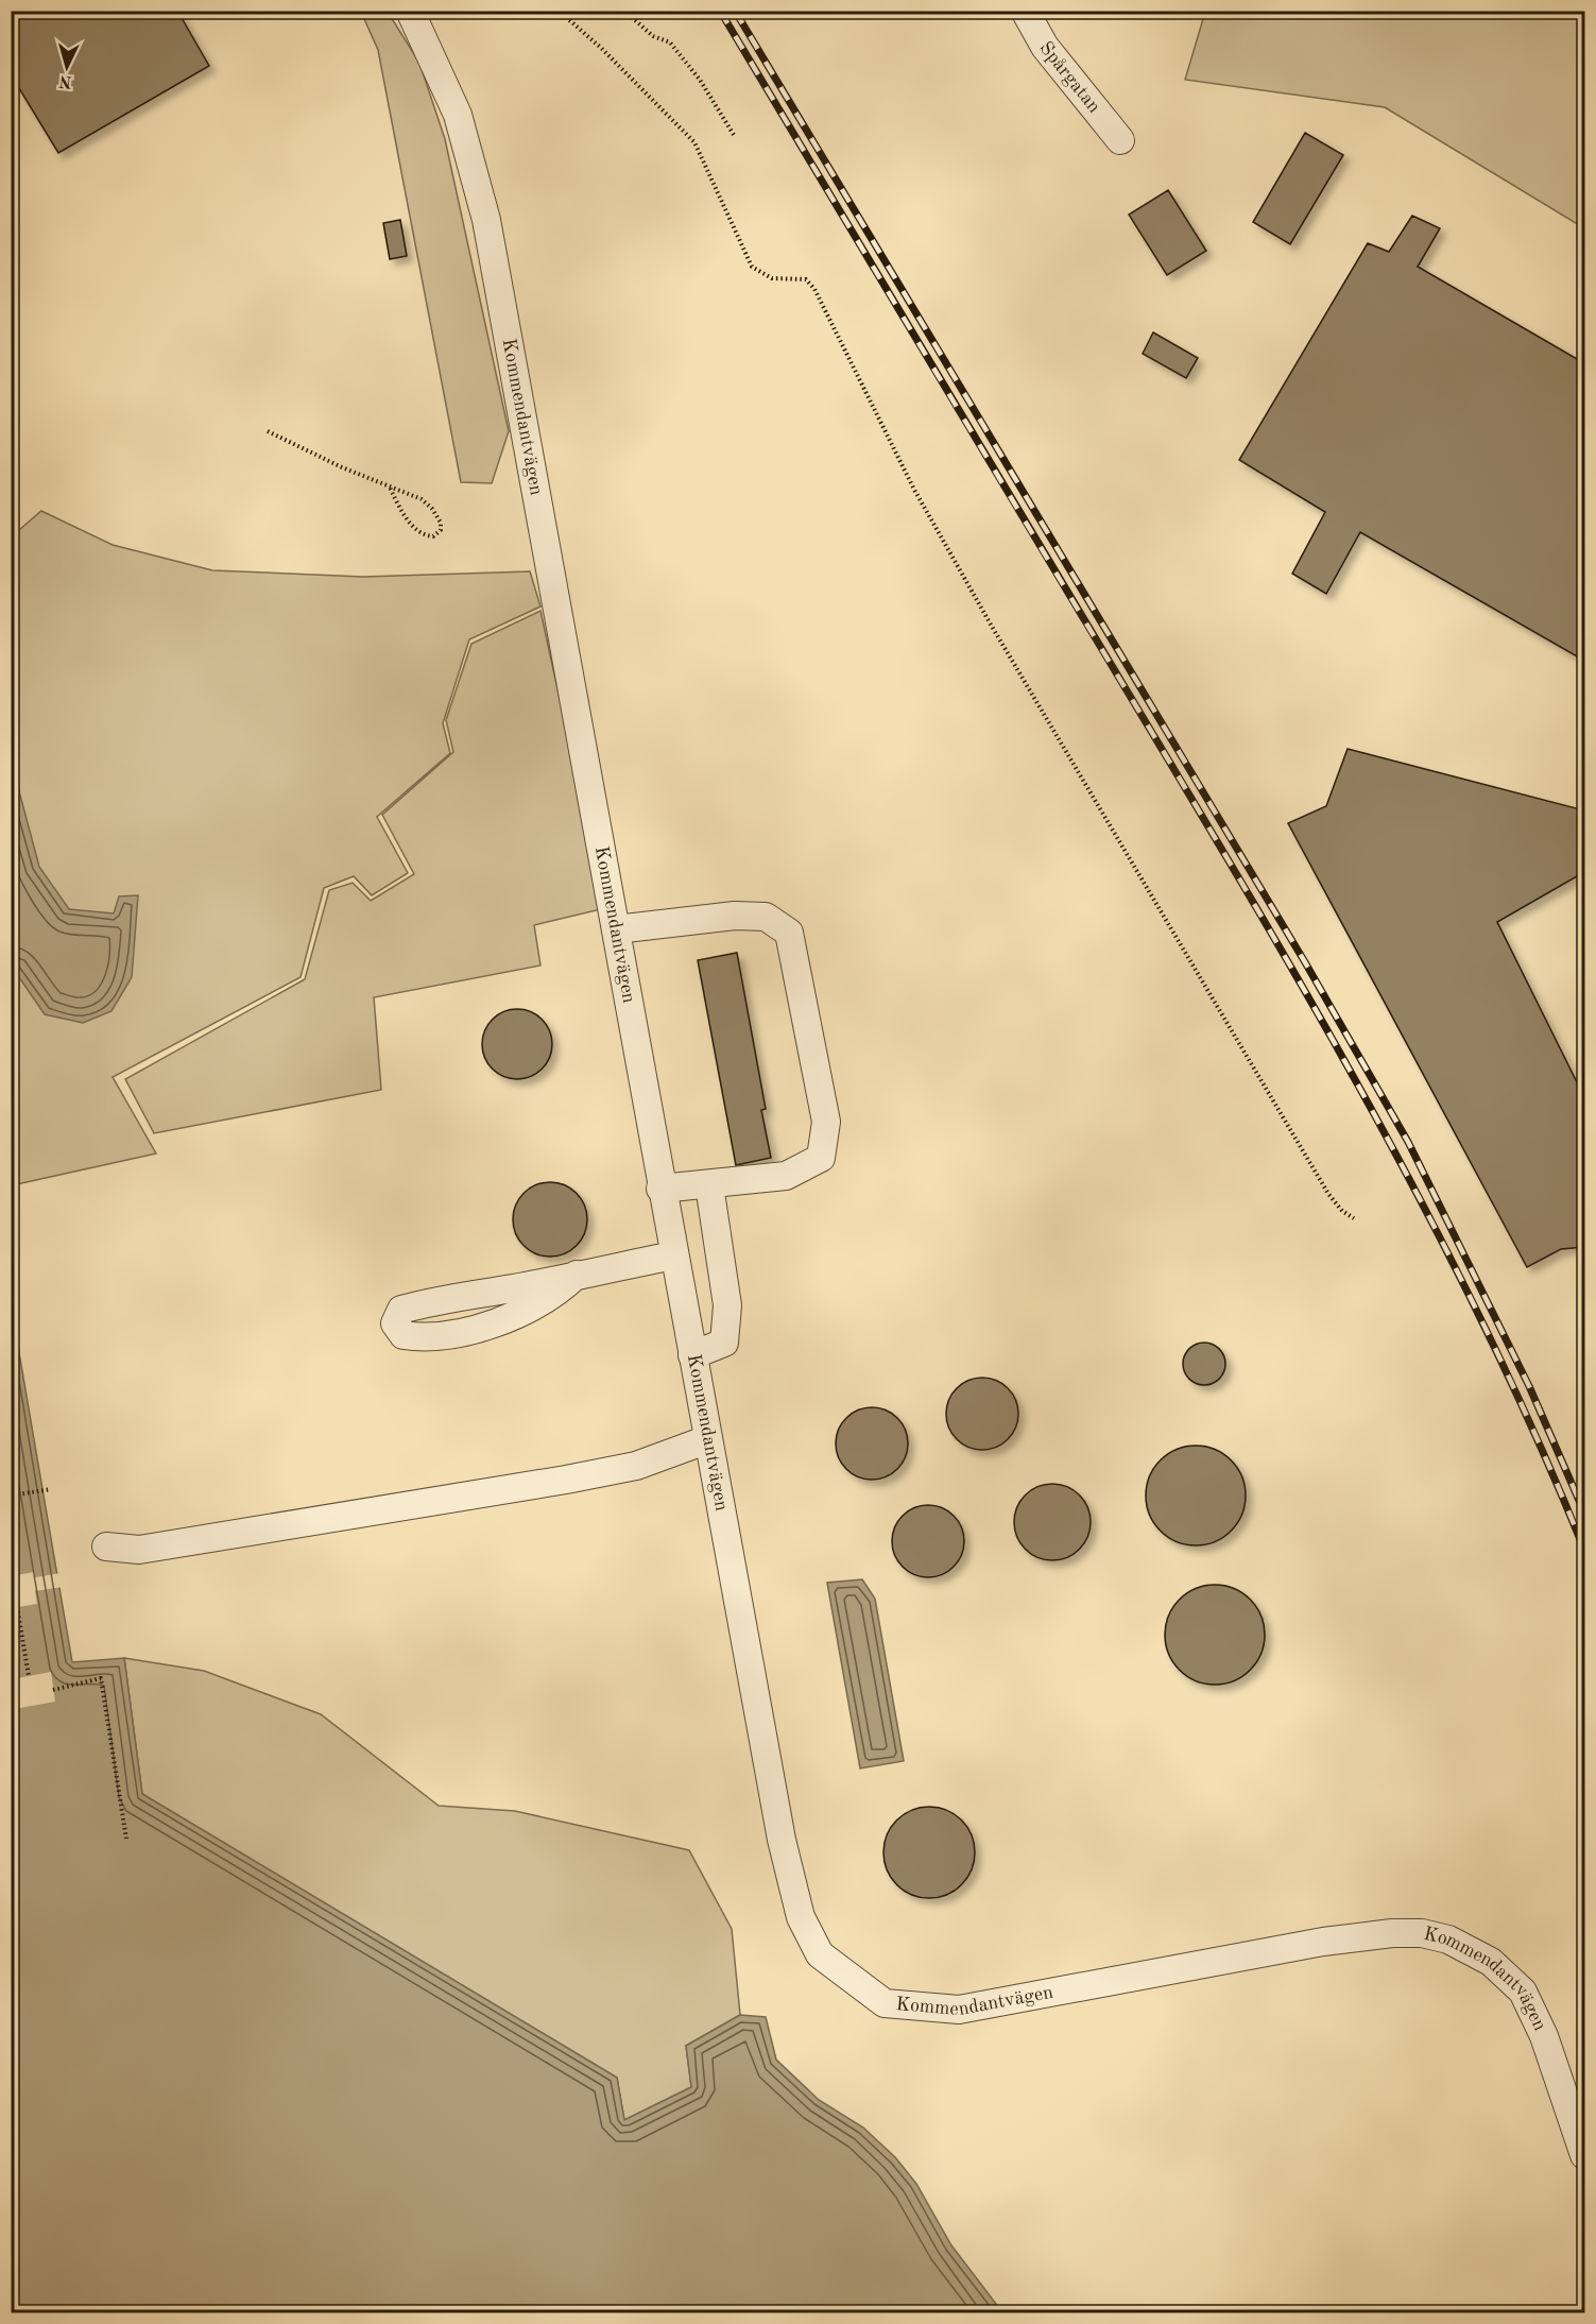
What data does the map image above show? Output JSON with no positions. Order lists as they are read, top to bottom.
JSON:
{
  "streets": {
    "street": ["Spårgatan", "Kommendantvägen"]
  },
  "north": "bottom"
}
